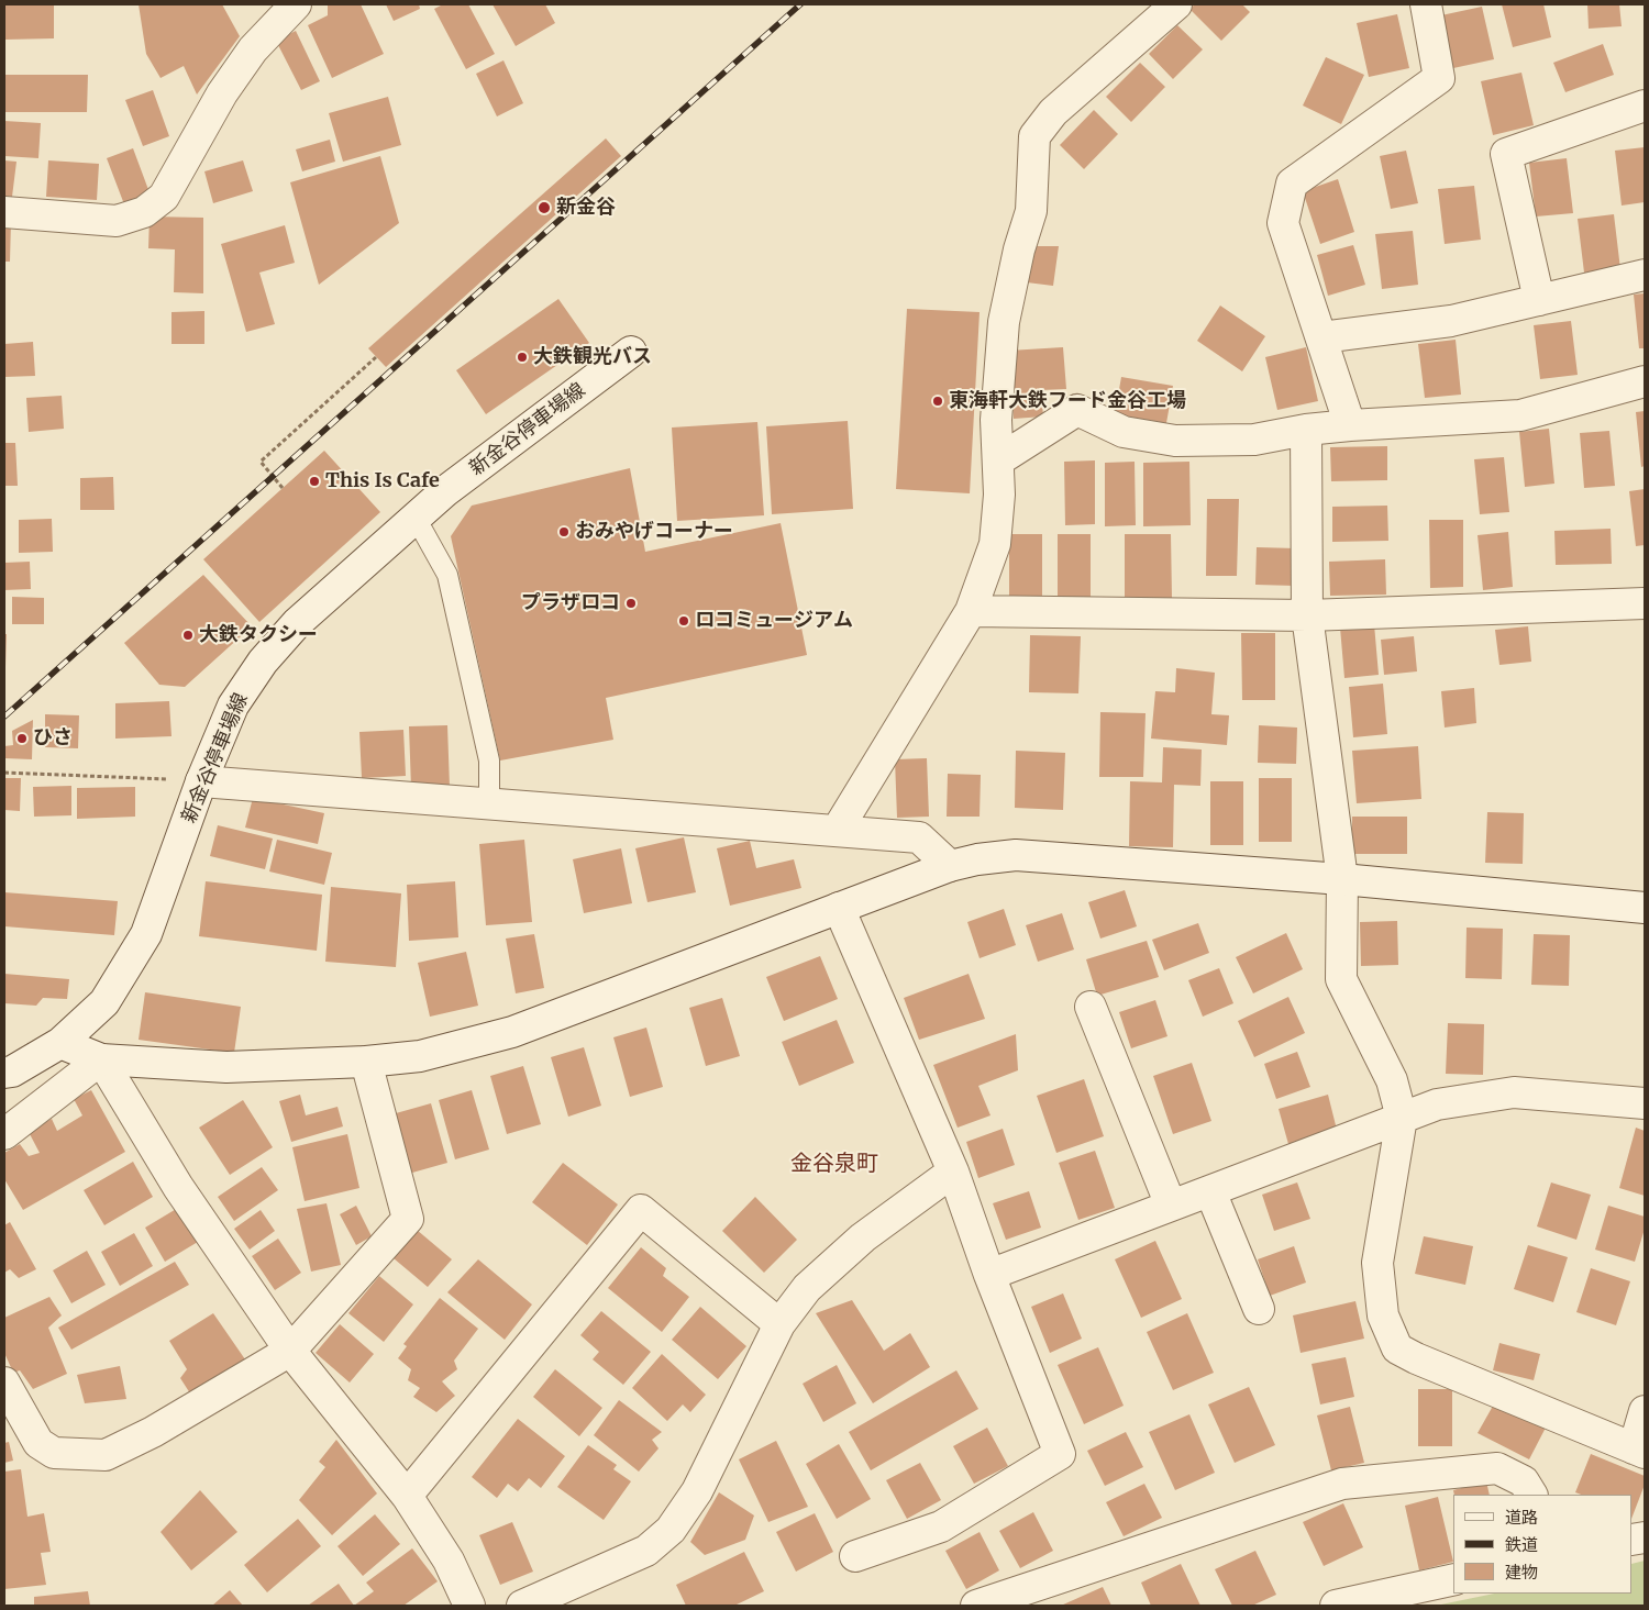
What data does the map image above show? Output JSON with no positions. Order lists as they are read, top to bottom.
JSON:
{
  "streets": {
    "street": ["新金谷停車場線"]
  },
  "districts": ["金谷泉町"],
  "places": [
    "新金谷",
    "大鉄観光バス",
    "東海軒大鉄フード金谷工場",
    "This Is Cafe",
    "おみやげコーナー",
    "プラザロコ",
    "ロコミュージアム",
    "大鉄タクシー",
    "ひさ"
  ],
  "legend": ["道路", "鉄道", "建物"]
}
